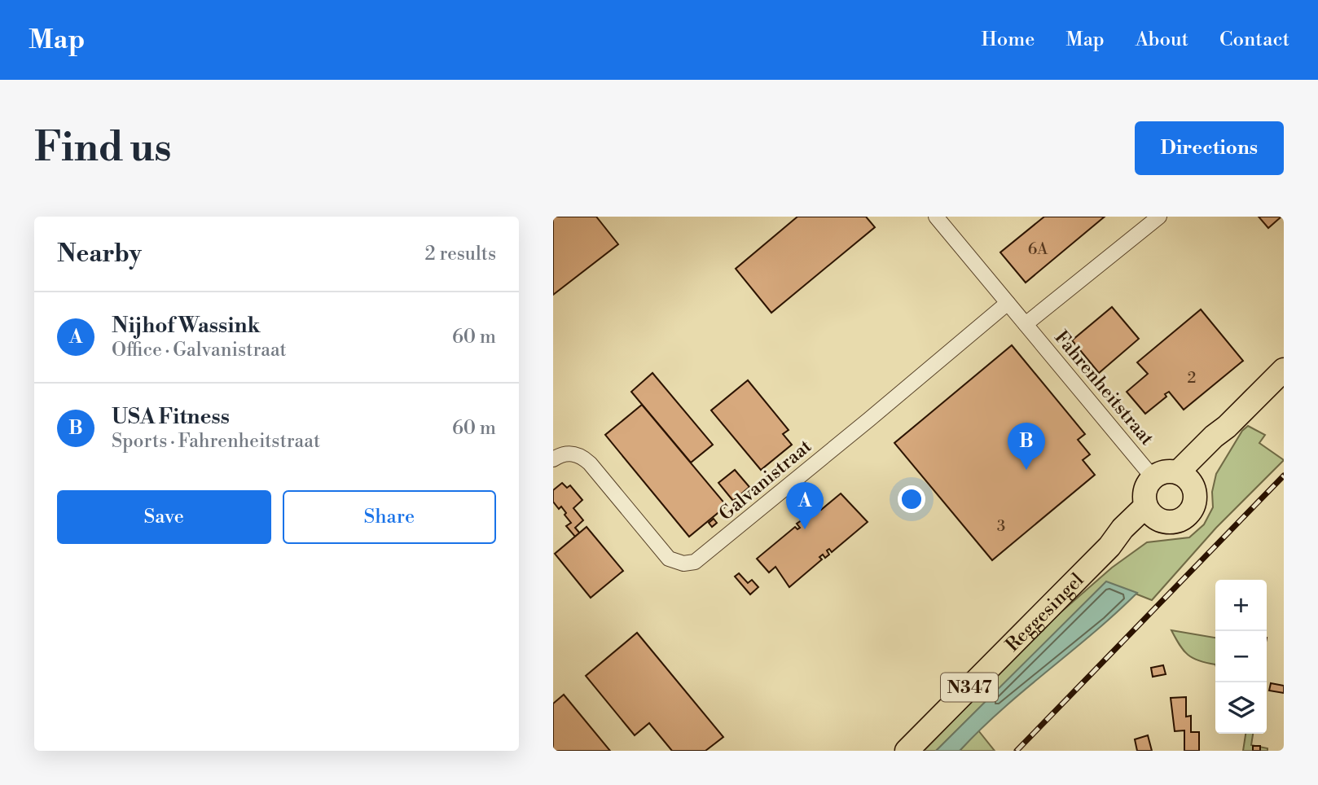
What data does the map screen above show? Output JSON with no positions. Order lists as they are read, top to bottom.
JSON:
{
  "streets": {
    "main road": ["Reggesingel", "N347"],
    "street": ["Fahrenheitstraat", "Galvanistraat"]
  },
  "crossings": [
    ["Fahrenheitstraat", "Galvanistraat"],
    ["Fahrenheitstraat", "Reggesingel"]
  ],
  "house_numbers": ["6A", "2", "3"],
  "page": {
    "header": "Map",
    "nav": [
      "Home",
      "Map",
      "About",
      "Contact"
    ],
    "buttons": [
      "Directions",
      ["Save", "Share"]
    ],
    "title": "Find us",
    "heading": ["Nearby", "2 results"],
    "list": [
      {
        "mark": "A",
        "name": "Nijhof Wassink",
        "note": "Office · Galvanistraat",
        "value": "60 m"
      },
      {
        "mark": "B",
        "name": "USA Fitness",
        "note": "Sports · Fahrenheitstraat",
        "value": "60 m"
      }
    ],
    "pins": ["B", "A"],
    "map_buttons": ["+", "−"]
  }
}
